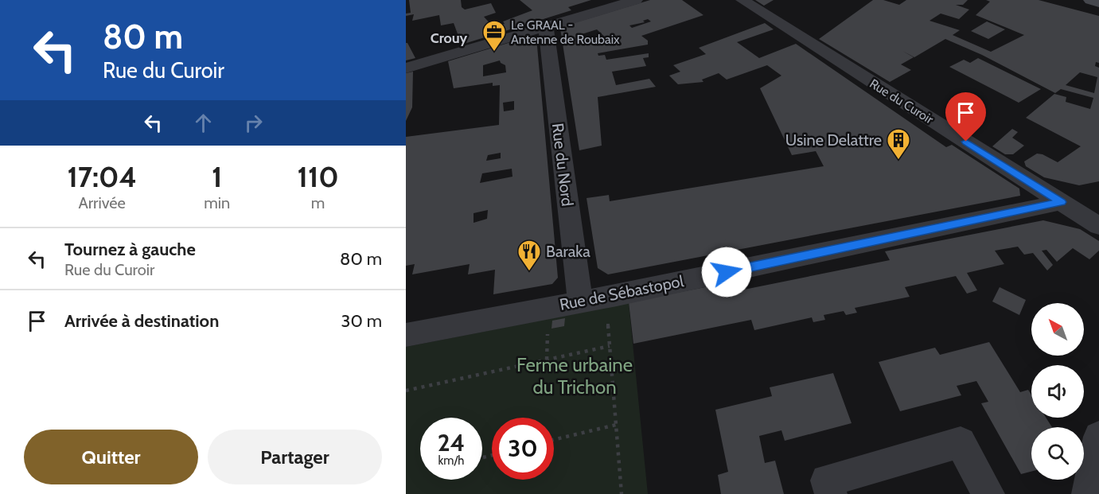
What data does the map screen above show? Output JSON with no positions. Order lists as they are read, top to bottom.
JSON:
{
  "streets": {
    "street": ["Rue du Curoir", "Rue du Nord", "Rue de Sébastopol"]
  },
  "crossings": [
    ["Rue du Curoir", "Rue de Sébastopol"],
    ["Rue du Nord", "Rue de Sébastopol"]
  ],
  "districts": ["Crouy"],
  "parks": ["Ferme urbaine du Trichon"],
  "places": {
    "office": ["Le GRAAL - Antenne de Roubaix"],
    "building": ["Usine Delattre"],
    "restaurant": ["Baraka"]
  },
  "north": "top left",
  "page": {
    "turn": ["80 m", "Rue du Curoir"],
    "eta": [
      "17:04",
      "Arrivée",
      "1",
      "min",
      "110",
      "m"
    ],
    "list": [
      {
        "name": "Tournez à gauche",
        "note": "Rue du Curoir",
        "value": "80 m"
      },
      {
        "name": "Arrivée à destination",
        "value": "30 m"
      }
    ],
    "speed": "24 km/h",
    "limit": "30",
    "buttons": ["Quitter", "Partager"]
  }
}
